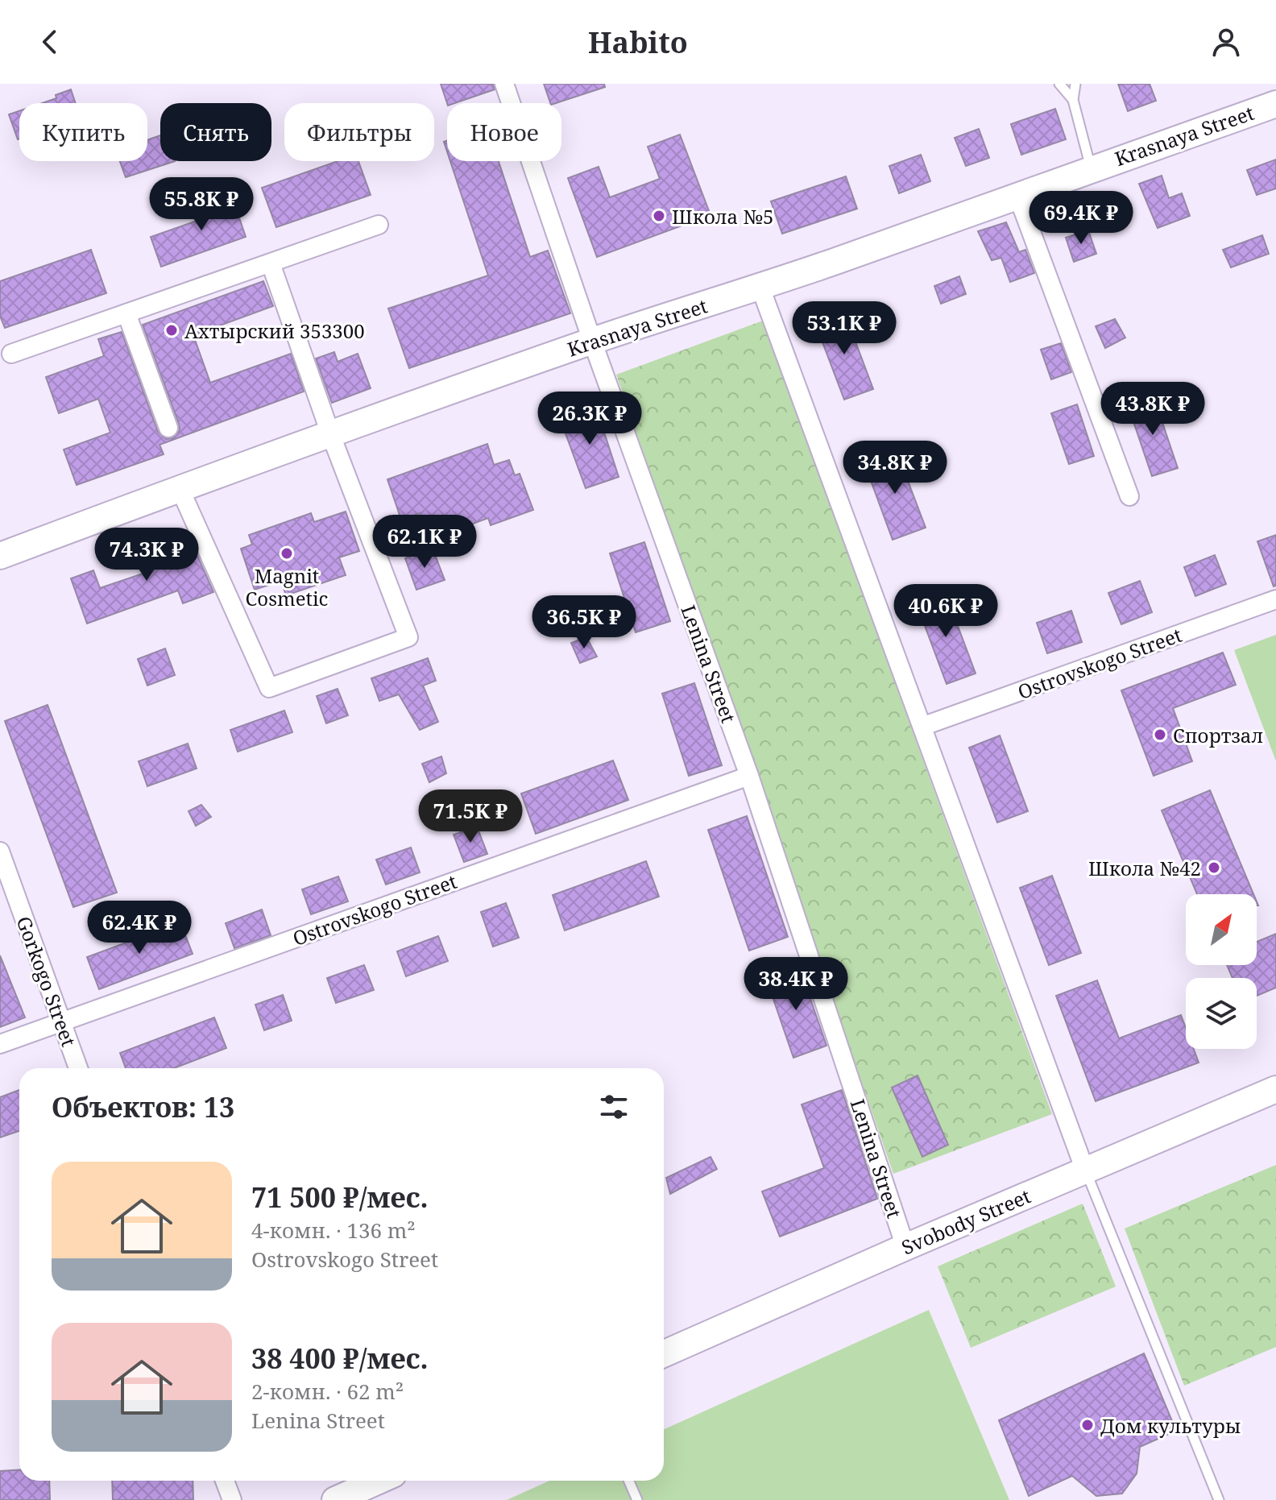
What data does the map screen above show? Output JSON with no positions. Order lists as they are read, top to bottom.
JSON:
{
  "streets": {
    "street": [
      "Krasnaya Street",
      "Ostrovskogo Street",
      "Lenina Street",
      "Gorkogo Street",
      "Svobody Street"
    ]
  },
  "crossings": [
    ["Krasnaya Street", "Lenina Street"],
    ["Ostrovskogo Street", "Lenina Street"],
    ["Ostrovskogo Street", "Gorkogo Street"],
    ["Lenina Street", "Svobody Street"]
  ],
  "places": [
    "Школа №5",
    "Ахтырский 353300",
    "Magnit Cosmetic",
    "Спортзал",
    "Школа №42",
    "Дом культуры"
  ],
  "north": "top right",
  "page": {
    "header": "Habito",
    "chip": [
      "Купить",
      "Снять",
      "Фильтры",
      "Новое"
    ],
    "price": [
      "55.8K ₽",
      "69.4K ₽",
      "53.1K ₽",
      "43.8K ₽",
      "26.3K ₽",
      "34.8K ₽",
      "62.1K ₽",
      "74.3K ₽",
      "40.6K ₽",
      "36.5K ₽",
      "71.5K ₽",
      "62.4K ₽",
      "38.4K ₽"
    ],
    "heading": "Объектов: 13",
    "list": [
      {
        "name": "71 500 ₽/мес.",
        "note": "4-комн. · 136 m² · Ostrovskogo Street"
      },
      {
        "name": "38 400 ₽/мес.",
        "note": "2-комн. · 62 m² · Lenina Street"
      }
    ]
  }
}
